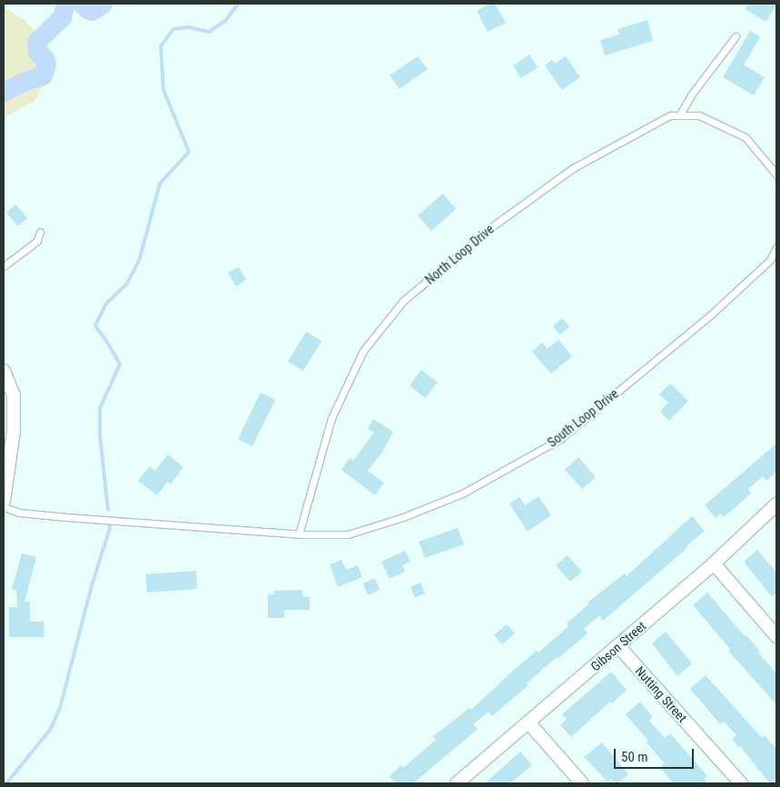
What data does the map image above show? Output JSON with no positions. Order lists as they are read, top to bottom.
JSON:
{
  "streets": {
    "street": ["Gibson Street", "Nutting Street"],
    "lane": ["North Loop Drive", "South Loop Drive"]
  },
  "crossings": [
    ["North Loop Drive", "South Loop Drive"],
    ["Gibson Street", "Nutting Street"]
  ],
  "scale_bar": "50 m"
}
